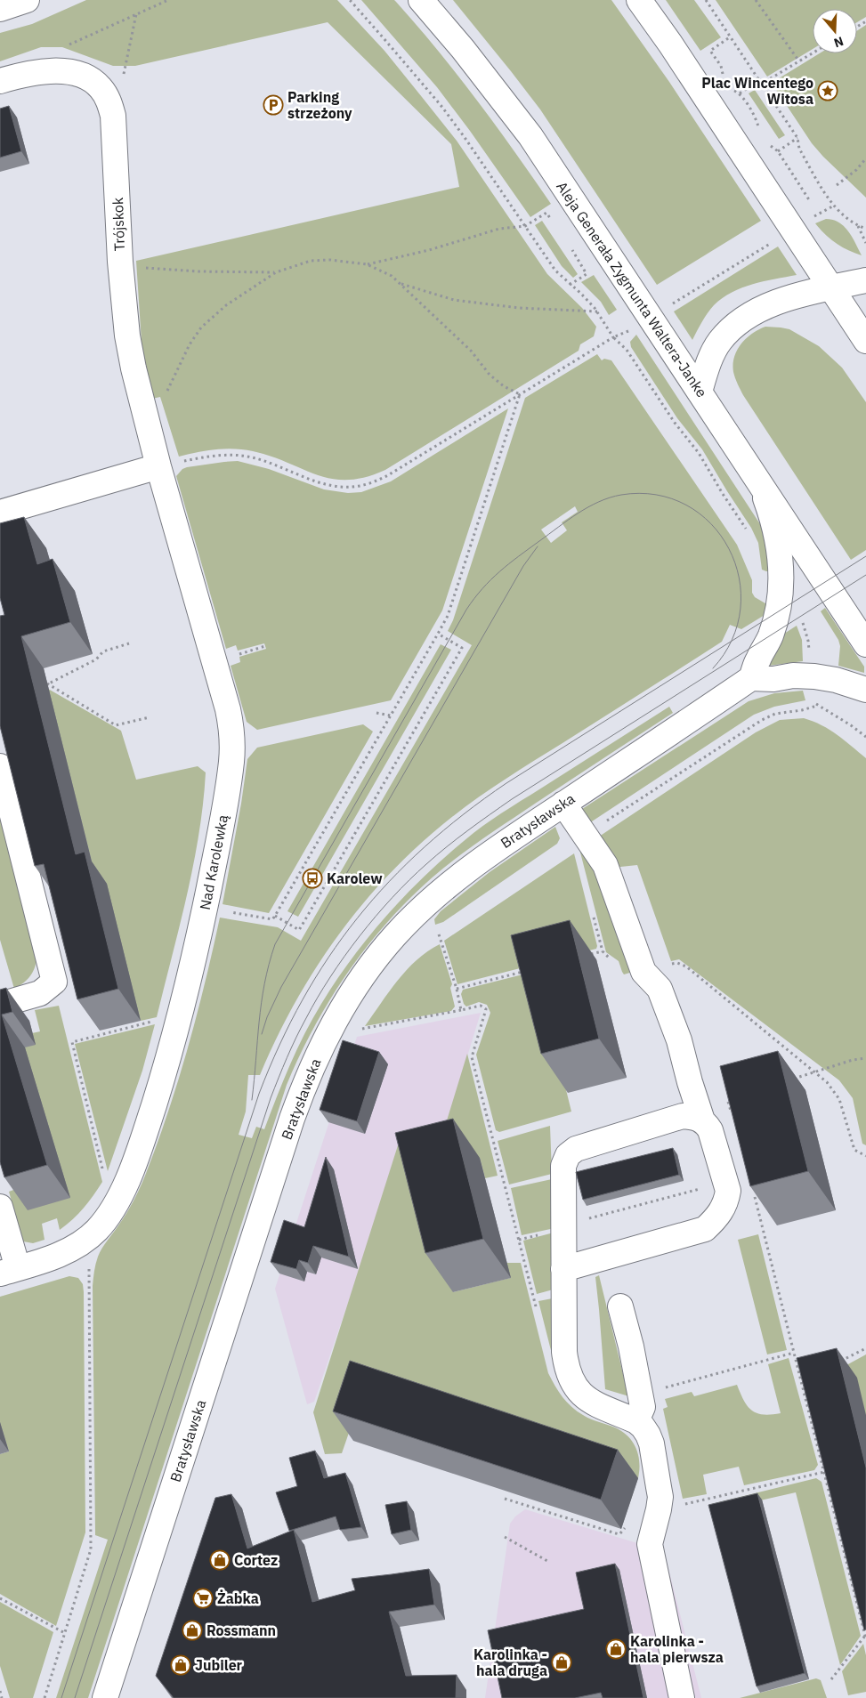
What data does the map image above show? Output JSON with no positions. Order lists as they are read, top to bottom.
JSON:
{
  "streets": {
    "street": [
      "Trójskok",
      "Aleja Generała Zygmunta Waltera-Janke",
      "Bratysławska",
      "Nad Karolewką"
    ]
  },
  "crossings": [
    ["Trójskok", "Nad Karolewką"]
  ],
  "places": {
    "place": ["Plac Wincentego Witosa"],
    "parking": ["Parking strzeżony"],
    "bus stop": ["Karolew"],
    "shop": [
      "Cortez",
      "Rossmann",
      "Karolinka - hala pierwsza",
      "Karolinka - hala druga",
      "Jubiler"
    ],
    "supermarket": ["Żabka"]
  },
  "north": "bottom"
}
